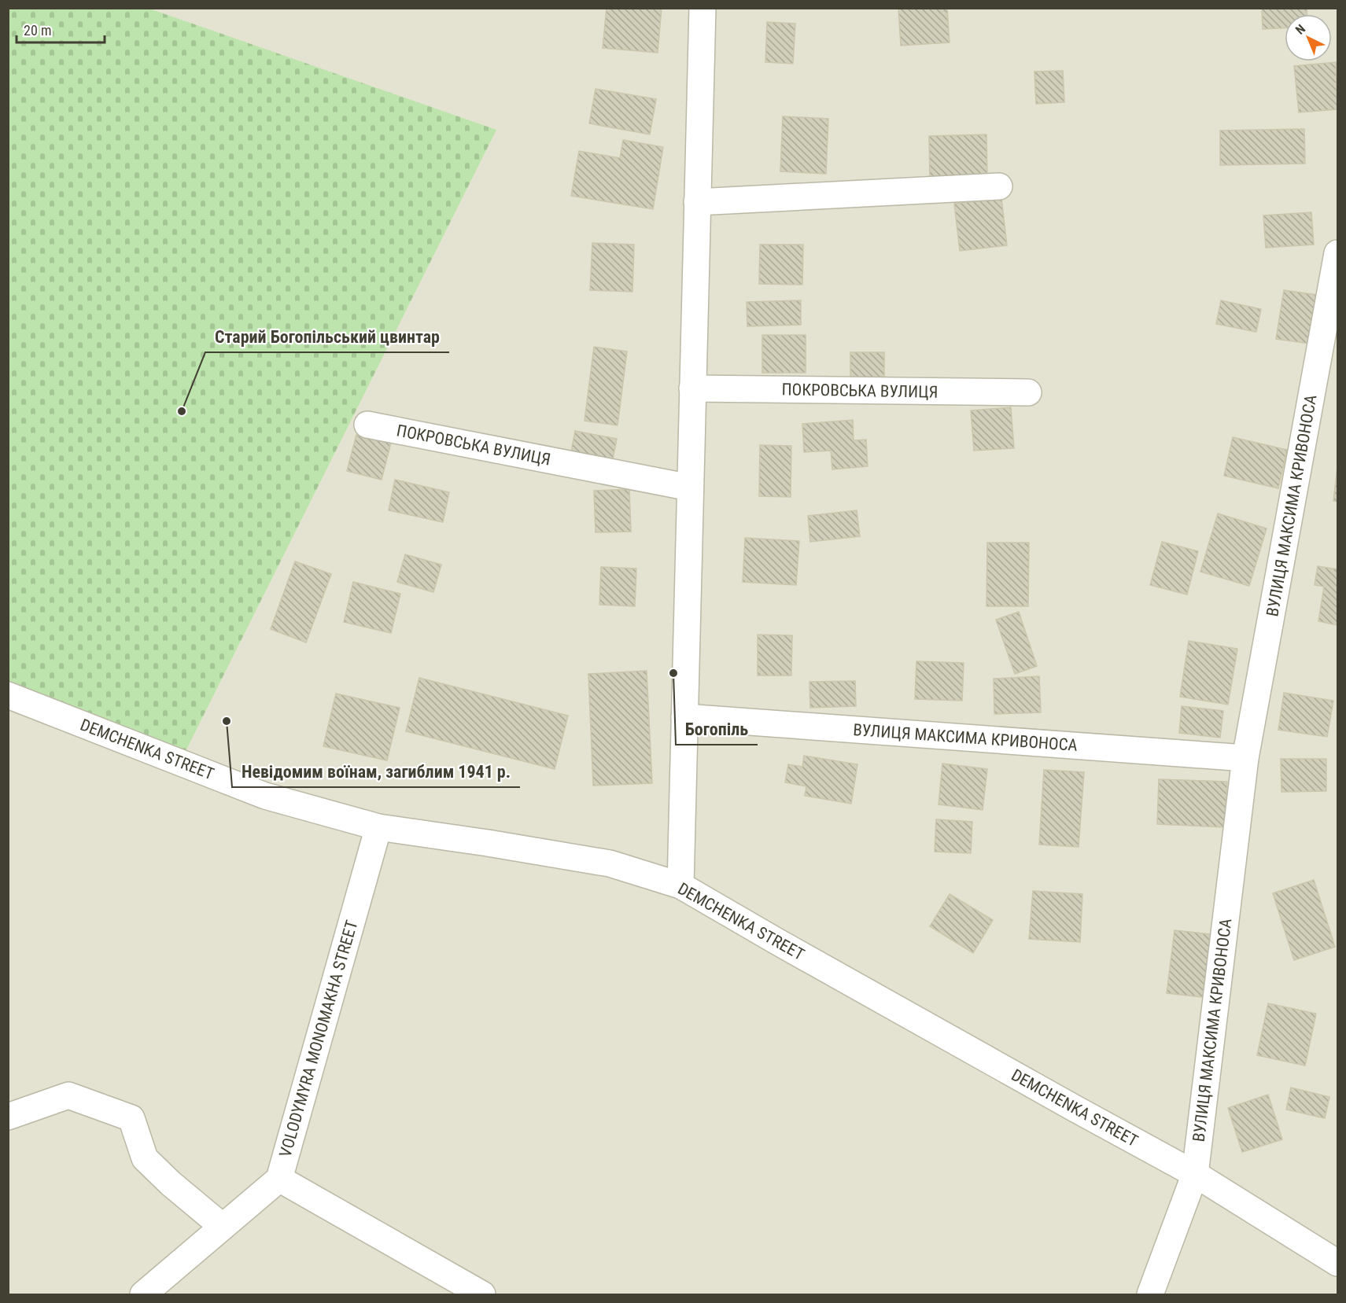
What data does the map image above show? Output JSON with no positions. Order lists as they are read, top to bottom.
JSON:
{
  "streets": {
    "street": [
      "ПОКРОВСЬКА ВУЛИЦЯ",
      "ВУЛИЦЯ МАКСИМА КРИВОНОСА",
      "DEMCHENKA STREET",
      "VOLODYMYRA MONOMAKHA STREET"
    ]
  },
  "crossings": [
    ["ВУЛИЦЯ МАКСИМА КРИВОНОСА", "DEMCHENKA STREET"],
    ["DEMCHENKA STREET", "VOLODYMYRA MONOMAKHA STREET"]
  ],
  "places": ["Старий Богопільський цвинтар", "Богопіль", "Невідомим воїнам, загиблим 1941 р."],
  "scale_bar": "20 m",
  "north": "top left"
}
